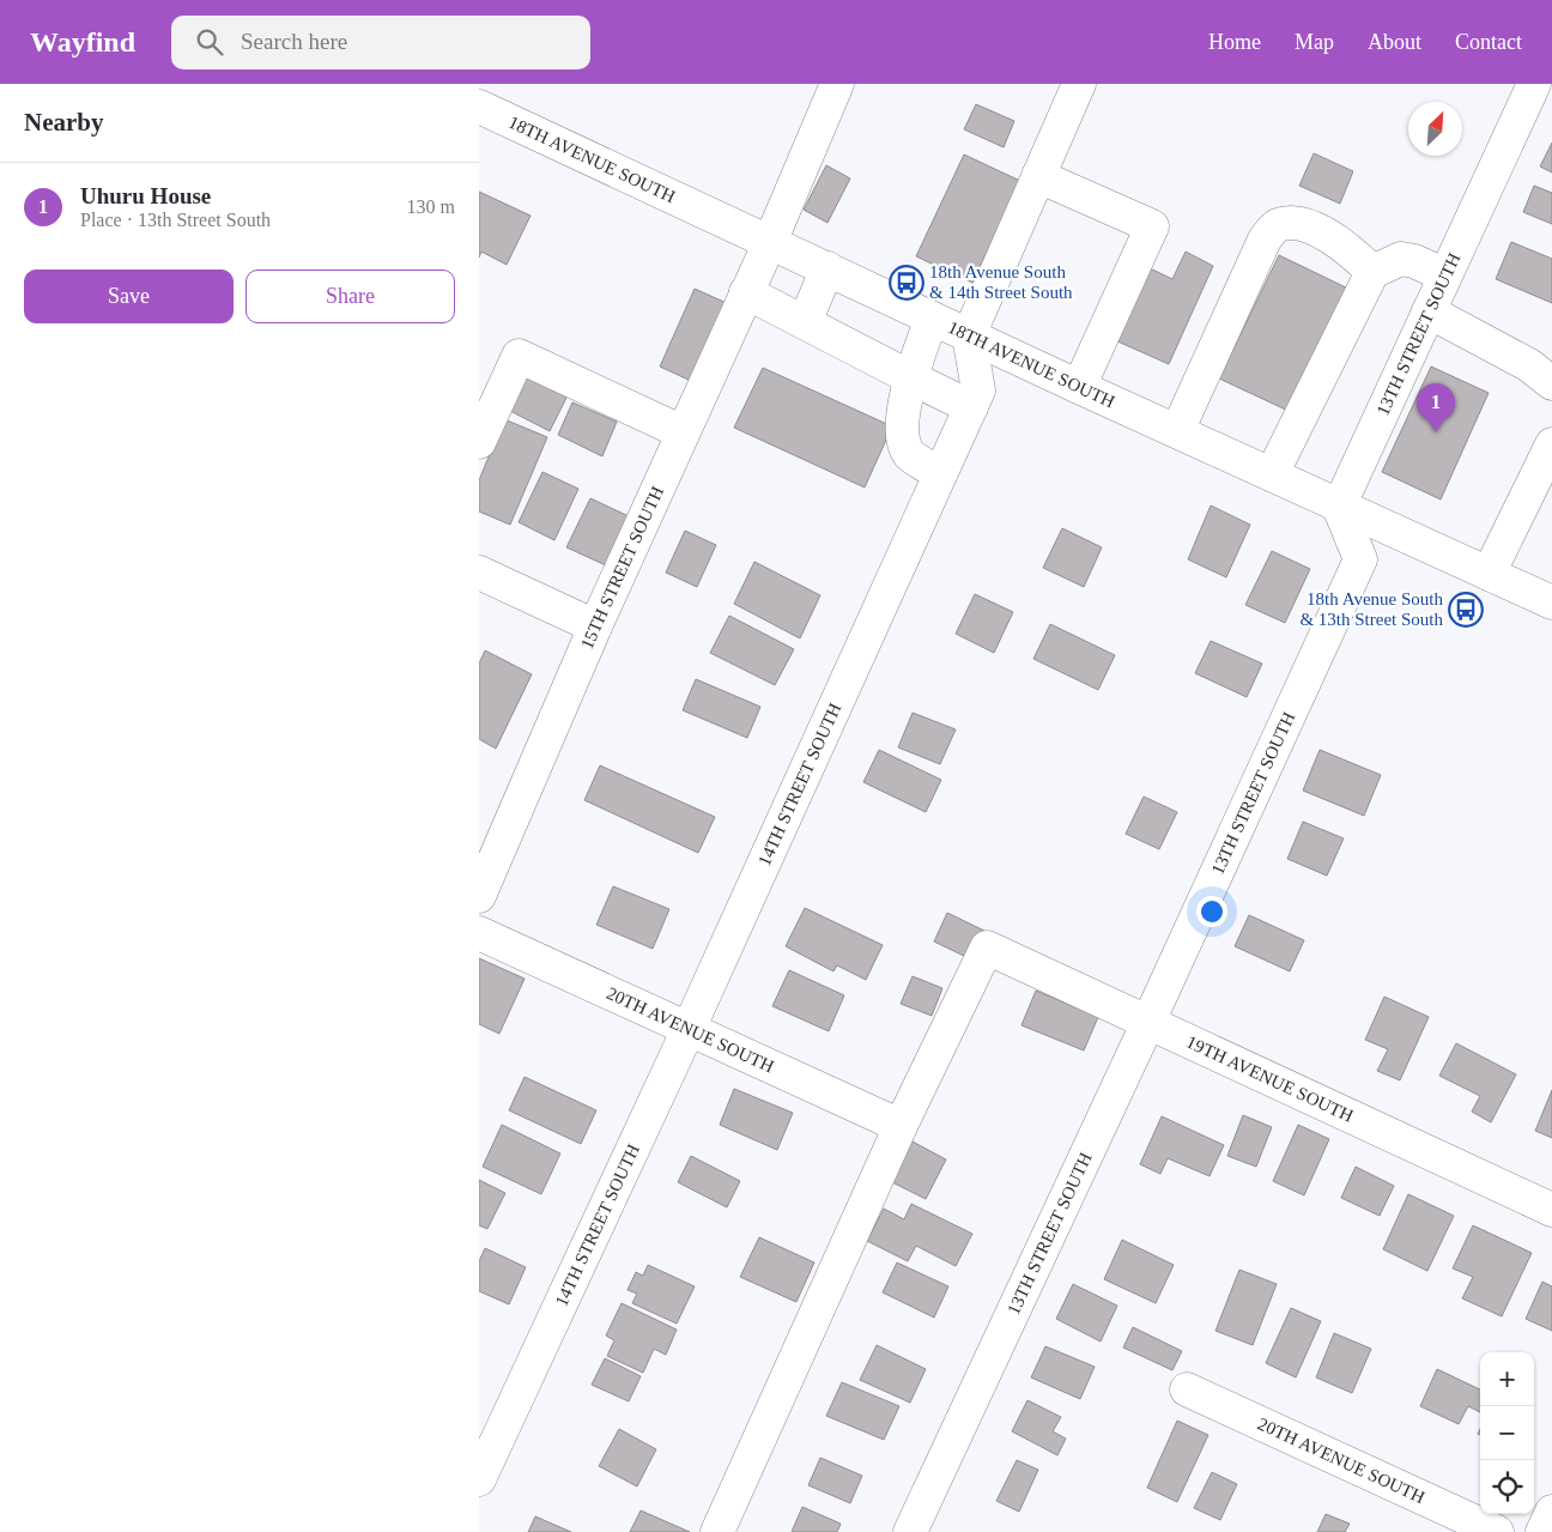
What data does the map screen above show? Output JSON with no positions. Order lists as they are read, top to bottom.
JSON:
{
  "streets": {
    "street": [
      "18TH AVENUE SOUTH",
      "13TH STREET SOUTH",
      "15TH STREET SOUTH",
      "14TH STREET SOUTH",
      "20TH AVENUE SOUTH",
      "19TH AVENUE SOUTH"
    ]
  },
  "crossings": [
    ["18TH AVENUE SOUTH", "13TH STREET SOUTH"],
    ["18TH AVENUE SOUTH", "15TH STREET SOUTH"],
    ["18TH AVENUE SOUTH", "14TH STREET SOUTH"],
    ["13TH STREET SOUTH", "19TH AVENUE SOUTH"],
    ["14TH STREET SOUTH", "20TH AVENUE SOUTH"],
    ["20TH AVENUE SOUTH", "19TH AVENUE SOUTH"]
  ],
  "places": {
    "bus stop": ["18th Avenue South & 14th Street South", "18th Avenue South & 13th Street South"]
  },
  "north": "top right",
  "page": {
    "header": "Wayfind",
    "search": "Search here",
    "nav": [
      "Home",
      "Map",
      "About",
      "Contact"
    ],
    "heading": "Nearby",
    "list": [
      {
        "mark": "1",
        "name": "Uhuru House",
        "note": "Place · 13th Street South",
        "value": "130 m"
      }
    ],
    "buttons": ["Save", "Share"],
    "pins": "1",
    "map_buttons": ["+", "−"]
  }
}
